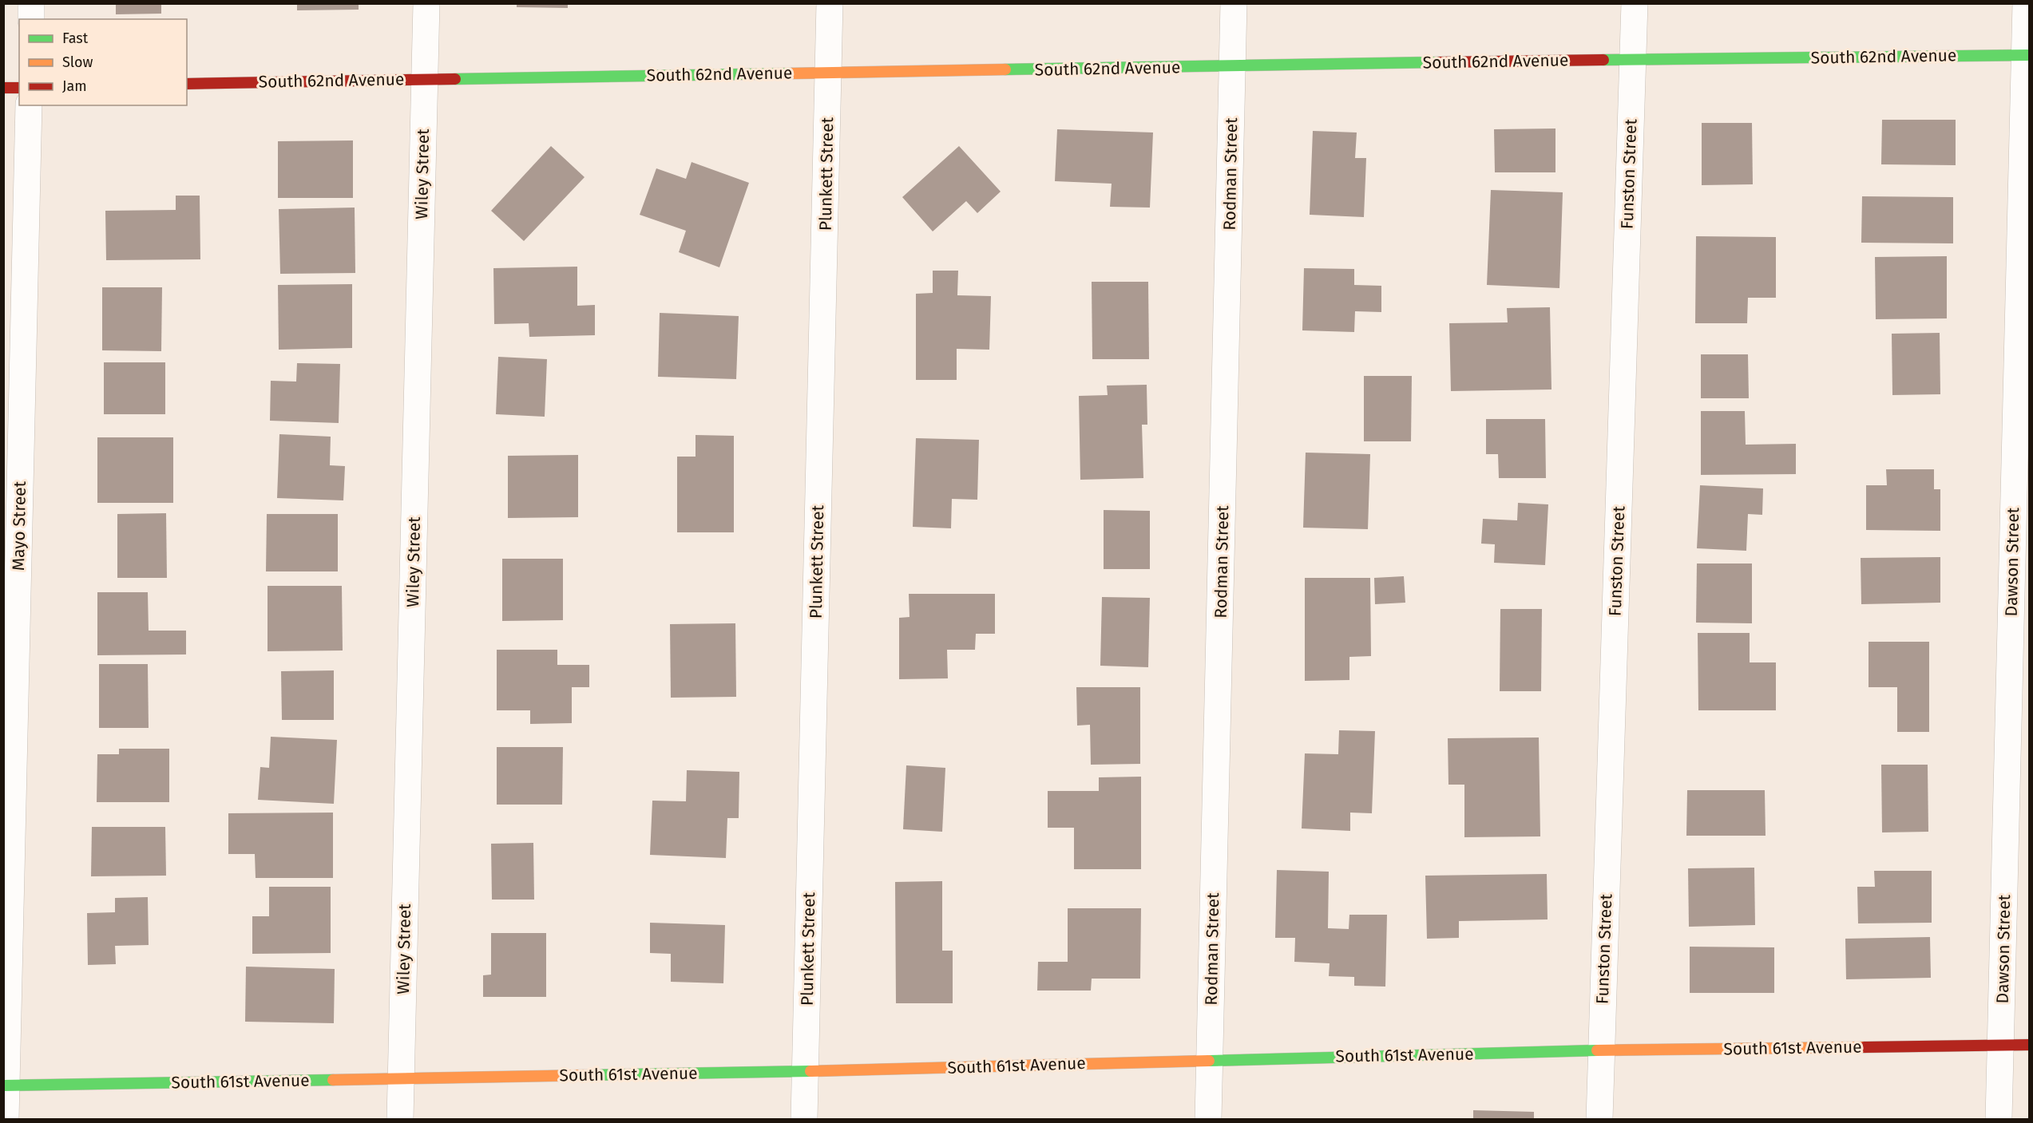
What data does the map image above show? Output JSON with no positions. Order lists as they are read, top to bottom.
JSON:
{
  "streets": {
    "street": [
      "South 62nd Avenue",
      "Wiley Street",
      "Plunkett Street",
      "Rodman Street",
      "Funston Street",
      "Mayo Street",
      "Dawson Street",
      "South 61st Avenue"
    ]
  },
  "crossings": [
    ["South 62nd Avenue", "Wiley Street"],
    ["South 62nd Avenue", "Plunkett Street"],
    ["South 62nd Avenue", "Rodman Street"],
    ["South 62nd Avenue", "Funston Street"],
    ["South 62nd Avenue", "Dawson Street"],
    ["Wiley Street", "South 61st Avenue"],
    ["Plunkett Street", "South 61st Avenue"],
    ["Rodman Street", "South 61st Avenue"],
    ["Funston Street", "South 61st Avenue"],
    ["Mayo Street", "South 61st Avenue"],
    ["Dawson Street", "South 61st Avenue"]
  ],
  "legend": ["Fast", "Slow", "Jam"]
}
